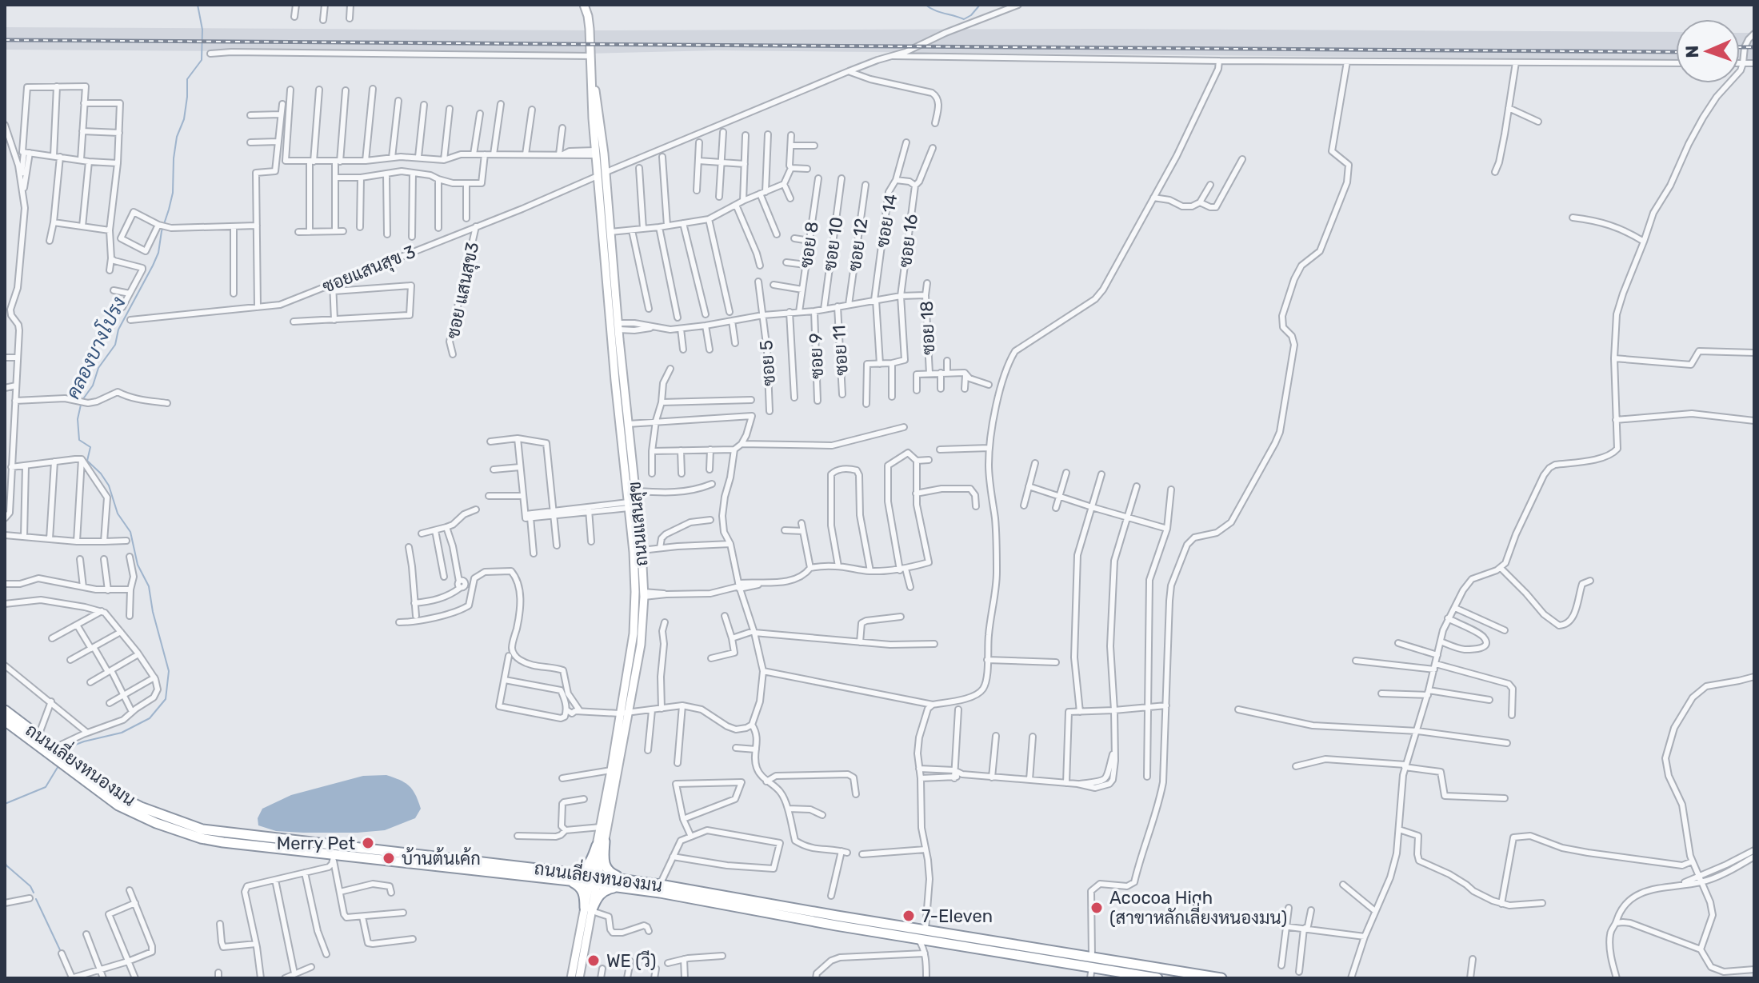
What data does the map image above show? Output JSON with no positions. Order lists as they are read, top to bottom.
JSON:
{
  "streets": {
    "highway": ["ถนนเลี่ยงหนองมน"],
    "main road": ["ถนนแสนสุข"],
    "street": [
      "ซอย 14",
      "ซอย 16",
      "ซอย 10",
      "ซอย 8",
      "ซอย 12",
      "ซอยแสนสุข 3",
      "ซอย แสนสุข3",
      "ซอย 18",
      "ซอย 11",
      "ซอย 9",
      "ซอย 5"
    ]
  },
  "crossings": [
    ["ซอยแสนสุข 3", "ซอย แสนสุข3"],
    ["ซอยแสนสุข 3", "ถนนแสนสุข"],
    ["ถนนแสนสุข", "ถนนเลี่ยงหนองมน"]
  ],
  "water": ["คลองบางโปรง"],
  "places": [
    "Merry Pet",
    "บ้านต้นเค้ก",
    "Acocoa High (สาขาหลักเลี่ยงหนองมน)",
    "7-Eleven",
    "WE (วี)"
  ],
  "north": "left"
}
